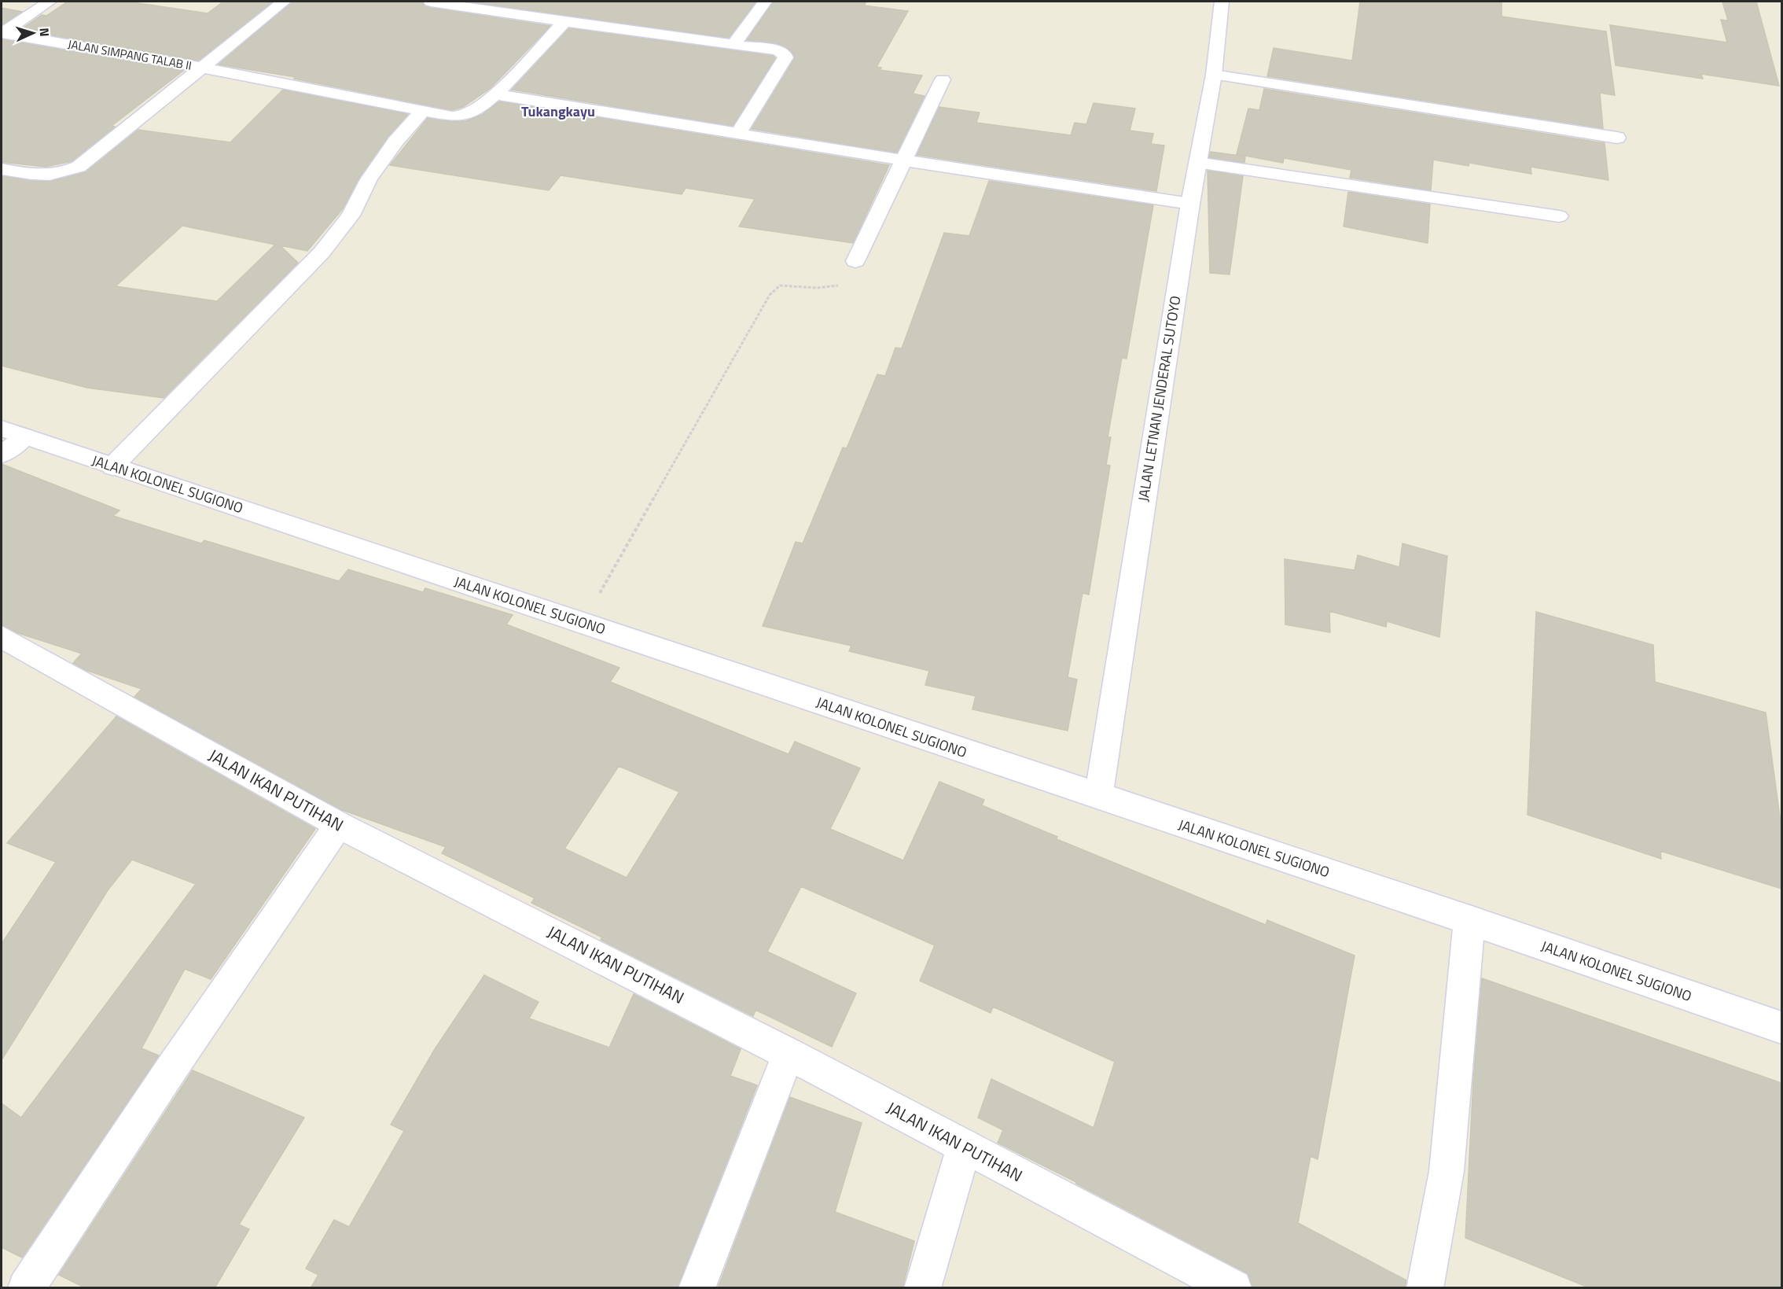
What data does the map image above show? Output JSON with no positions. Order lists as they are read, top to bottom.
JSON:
{
  "streets": {
    "street": [
      "JALAN SIMPANG TALAB II",
      "JALAN LETNAN JENDERAL SUTOYO",
      "JALAN KOLONEL SUGIONO",
      "JALAN IKAN PUTIHAN"
    ]
  },
  "crossings": [
    ["JALAN LETNAN JENDERAL SUTOYO", "JALAN KOLONEL SUGIONO"]
  ],
  "districts": ["Tukangkayu"],
  "north": "right"
}
